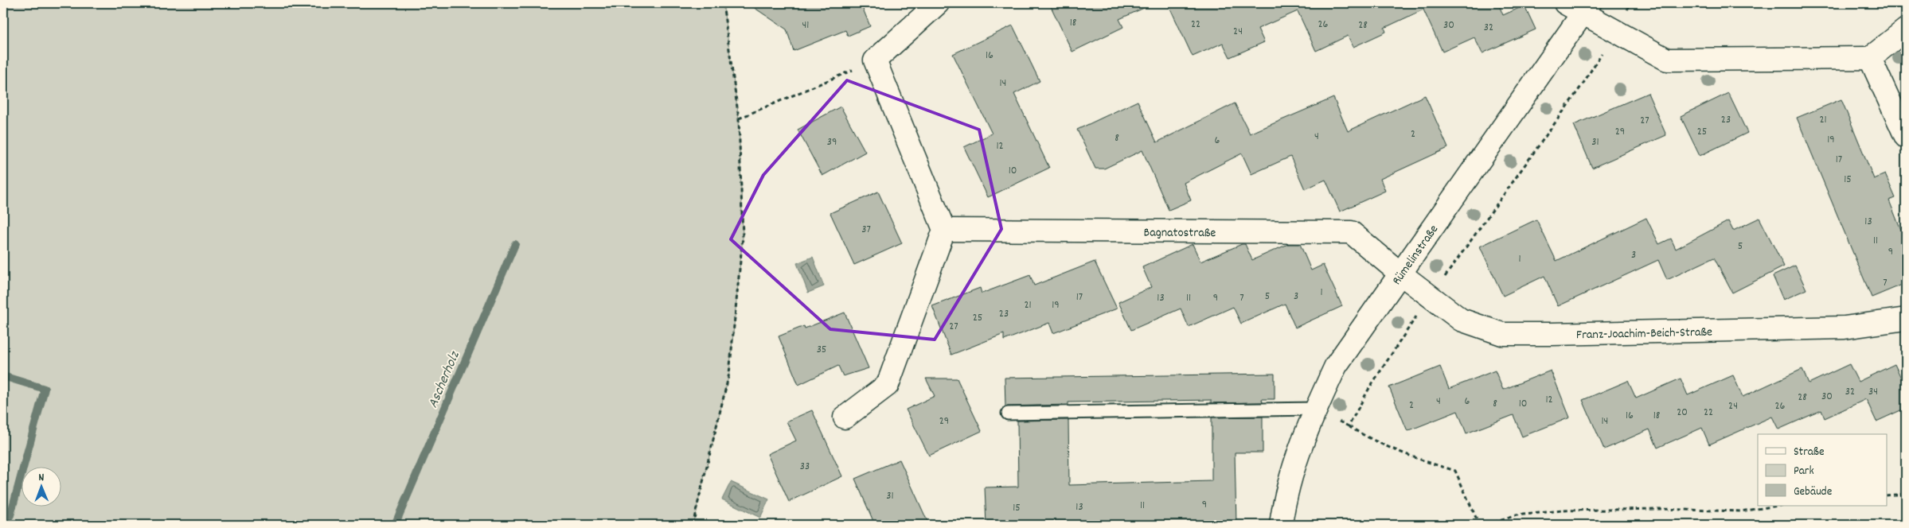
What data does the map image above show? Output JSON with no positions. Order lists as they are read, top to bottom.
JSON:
{
  "streets": {
    "street": ["Bagnatostraße", "Rümelinstraße", "Franz-Joachim-Beich-Straße"]
  },
  "crossings": [
    ["Bagnatostraße", "Rümelinstraße"],
    ["Bagnatostraße", "Franz-Joachim-Beich-Straße"],
    ["Rümelinstraße", "Franz-Joachim-Beich-Straße"]
  ],
  "water": ["Ascherholz"],
  "house_numbers": [
    "18",
    "22",
    "26",
    "41",
    "28",
    "30",
    "32",
    "24",
    "16",
    "14",
    "23",
    "21",
    "27",
    "29",
    "25",
    "2",
    "4",
    "8",
    "19",
    "6",
    "39",
    "31",
    "12",
    "17",
    "10",
    "15",
    "13",
    "37",
    "11",
    "5",
    "9",
    "3",
    "1",
    "7",
    "1",
    "5",
    "3",
    "17",
    "13",
    "11",
    "9",
    "7",
    "21",
    "19",
    "23",
    "25",
    "27",
    "35",
    "32",
    "34",
    "30",
    "28",
    "12",
    "4",
    "6",
    "8",
    "10",
    "2",
    "24",
    "26",
    "20",
    "22",
    "16",
    "18",
    "29",
    "14",
    "33",
    "31",
    "9",
    "11",
    "13",
    "15"
  ],
  "legend": ["Straße", "Park", "Gebäude"],
  "north": "top"
}
